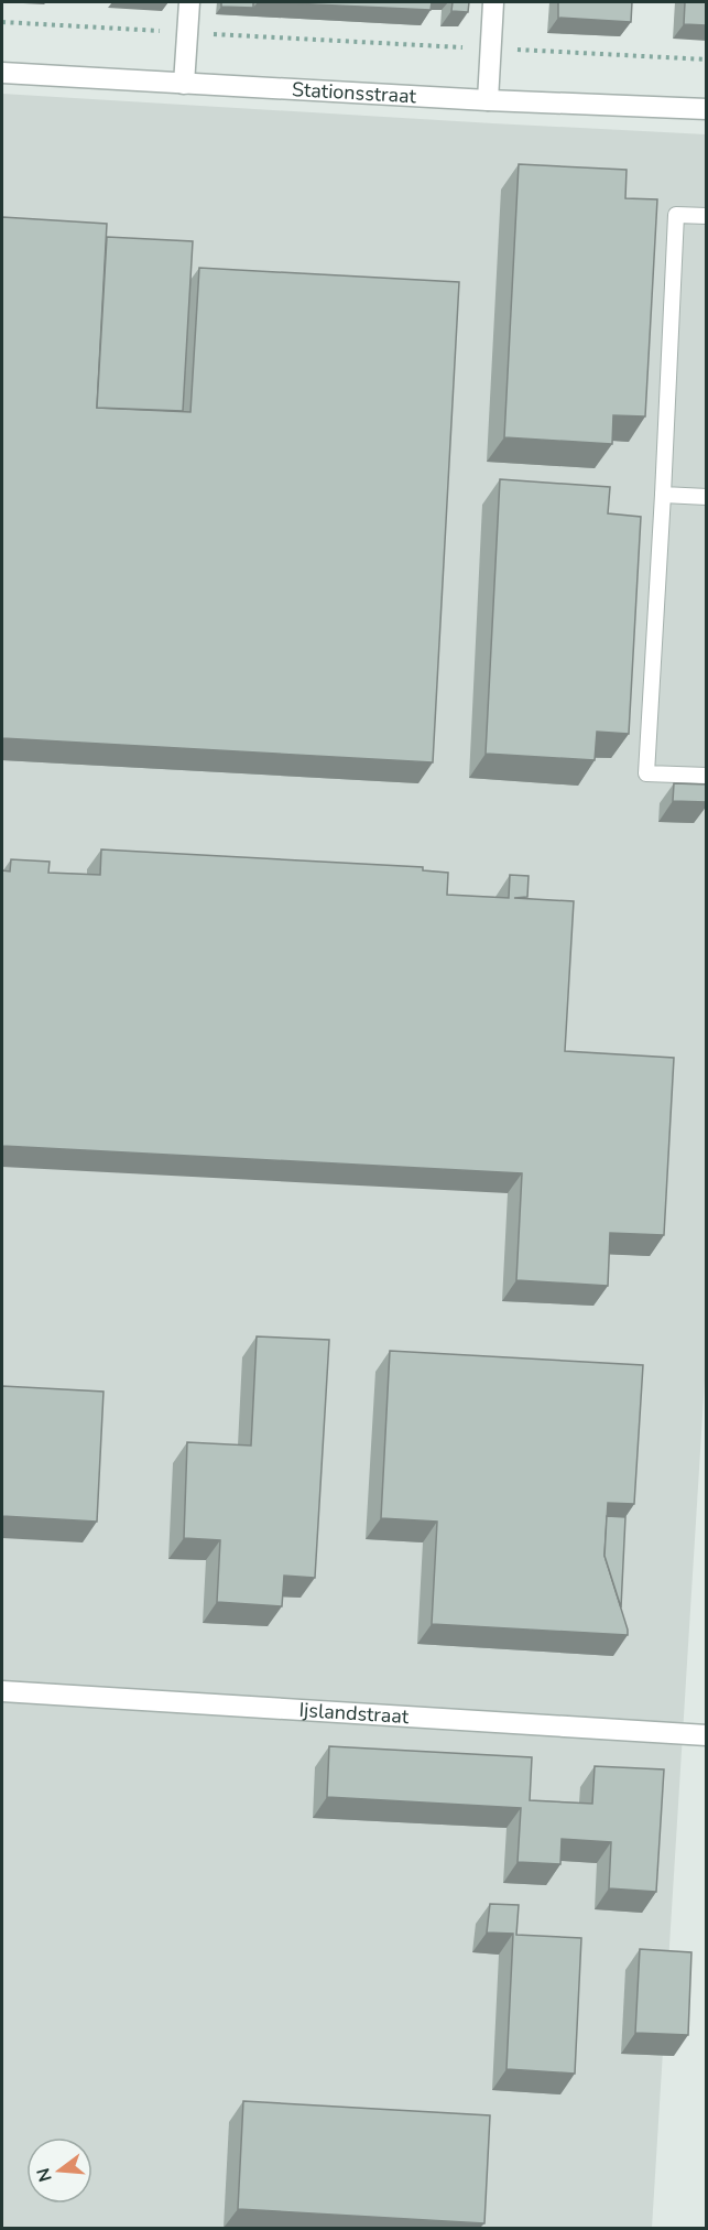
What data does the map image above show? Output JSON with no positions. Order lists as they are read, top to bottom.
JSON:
{
  "streets": {
    "street": ["Stationsstraat", "Ijslandstraat"]
  },
  "north": "left"
}
